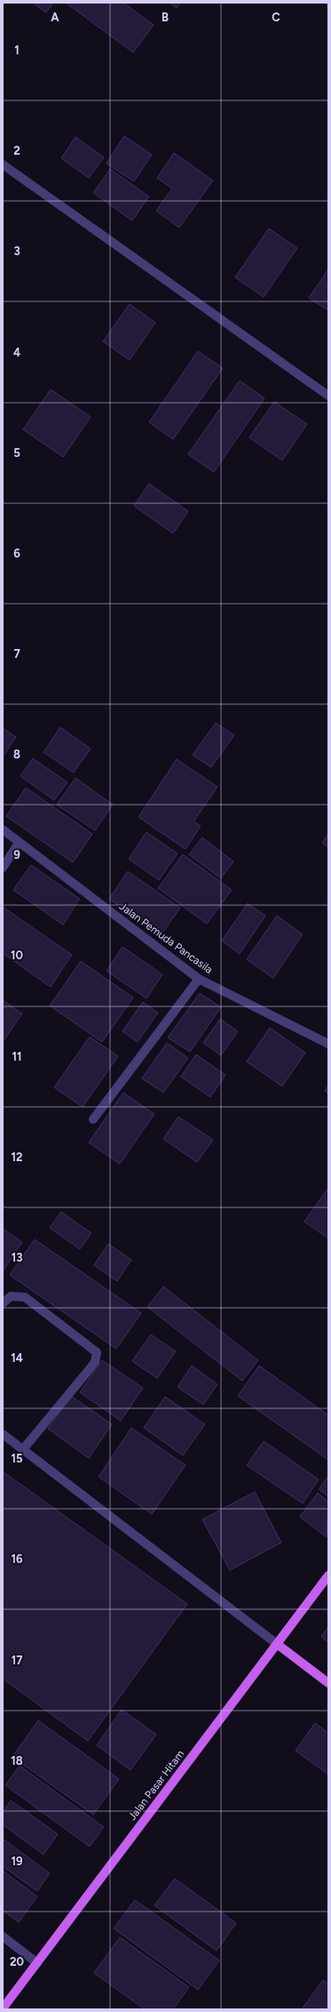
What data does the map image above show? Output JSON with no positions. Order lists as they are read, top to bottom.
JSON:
{
  "streets": {
    "main road": ["Jalan Pasar Hitam"],
    "street": ["Jalan Pemuda Pancasila"]
  },
  "grid": {
    "columns": ["A", "B", "C"],
    "rows": [
      "1",
      "2",
      "3",
      "4",
      "5",
      "6",
      "7",
      "8",
      "9",
      "10",
      "11",
      "12",
      "13",
      "14",
      "15",
      "16",
      "17",
      "18",
      "19",
      "20"
    ]
  }
}
